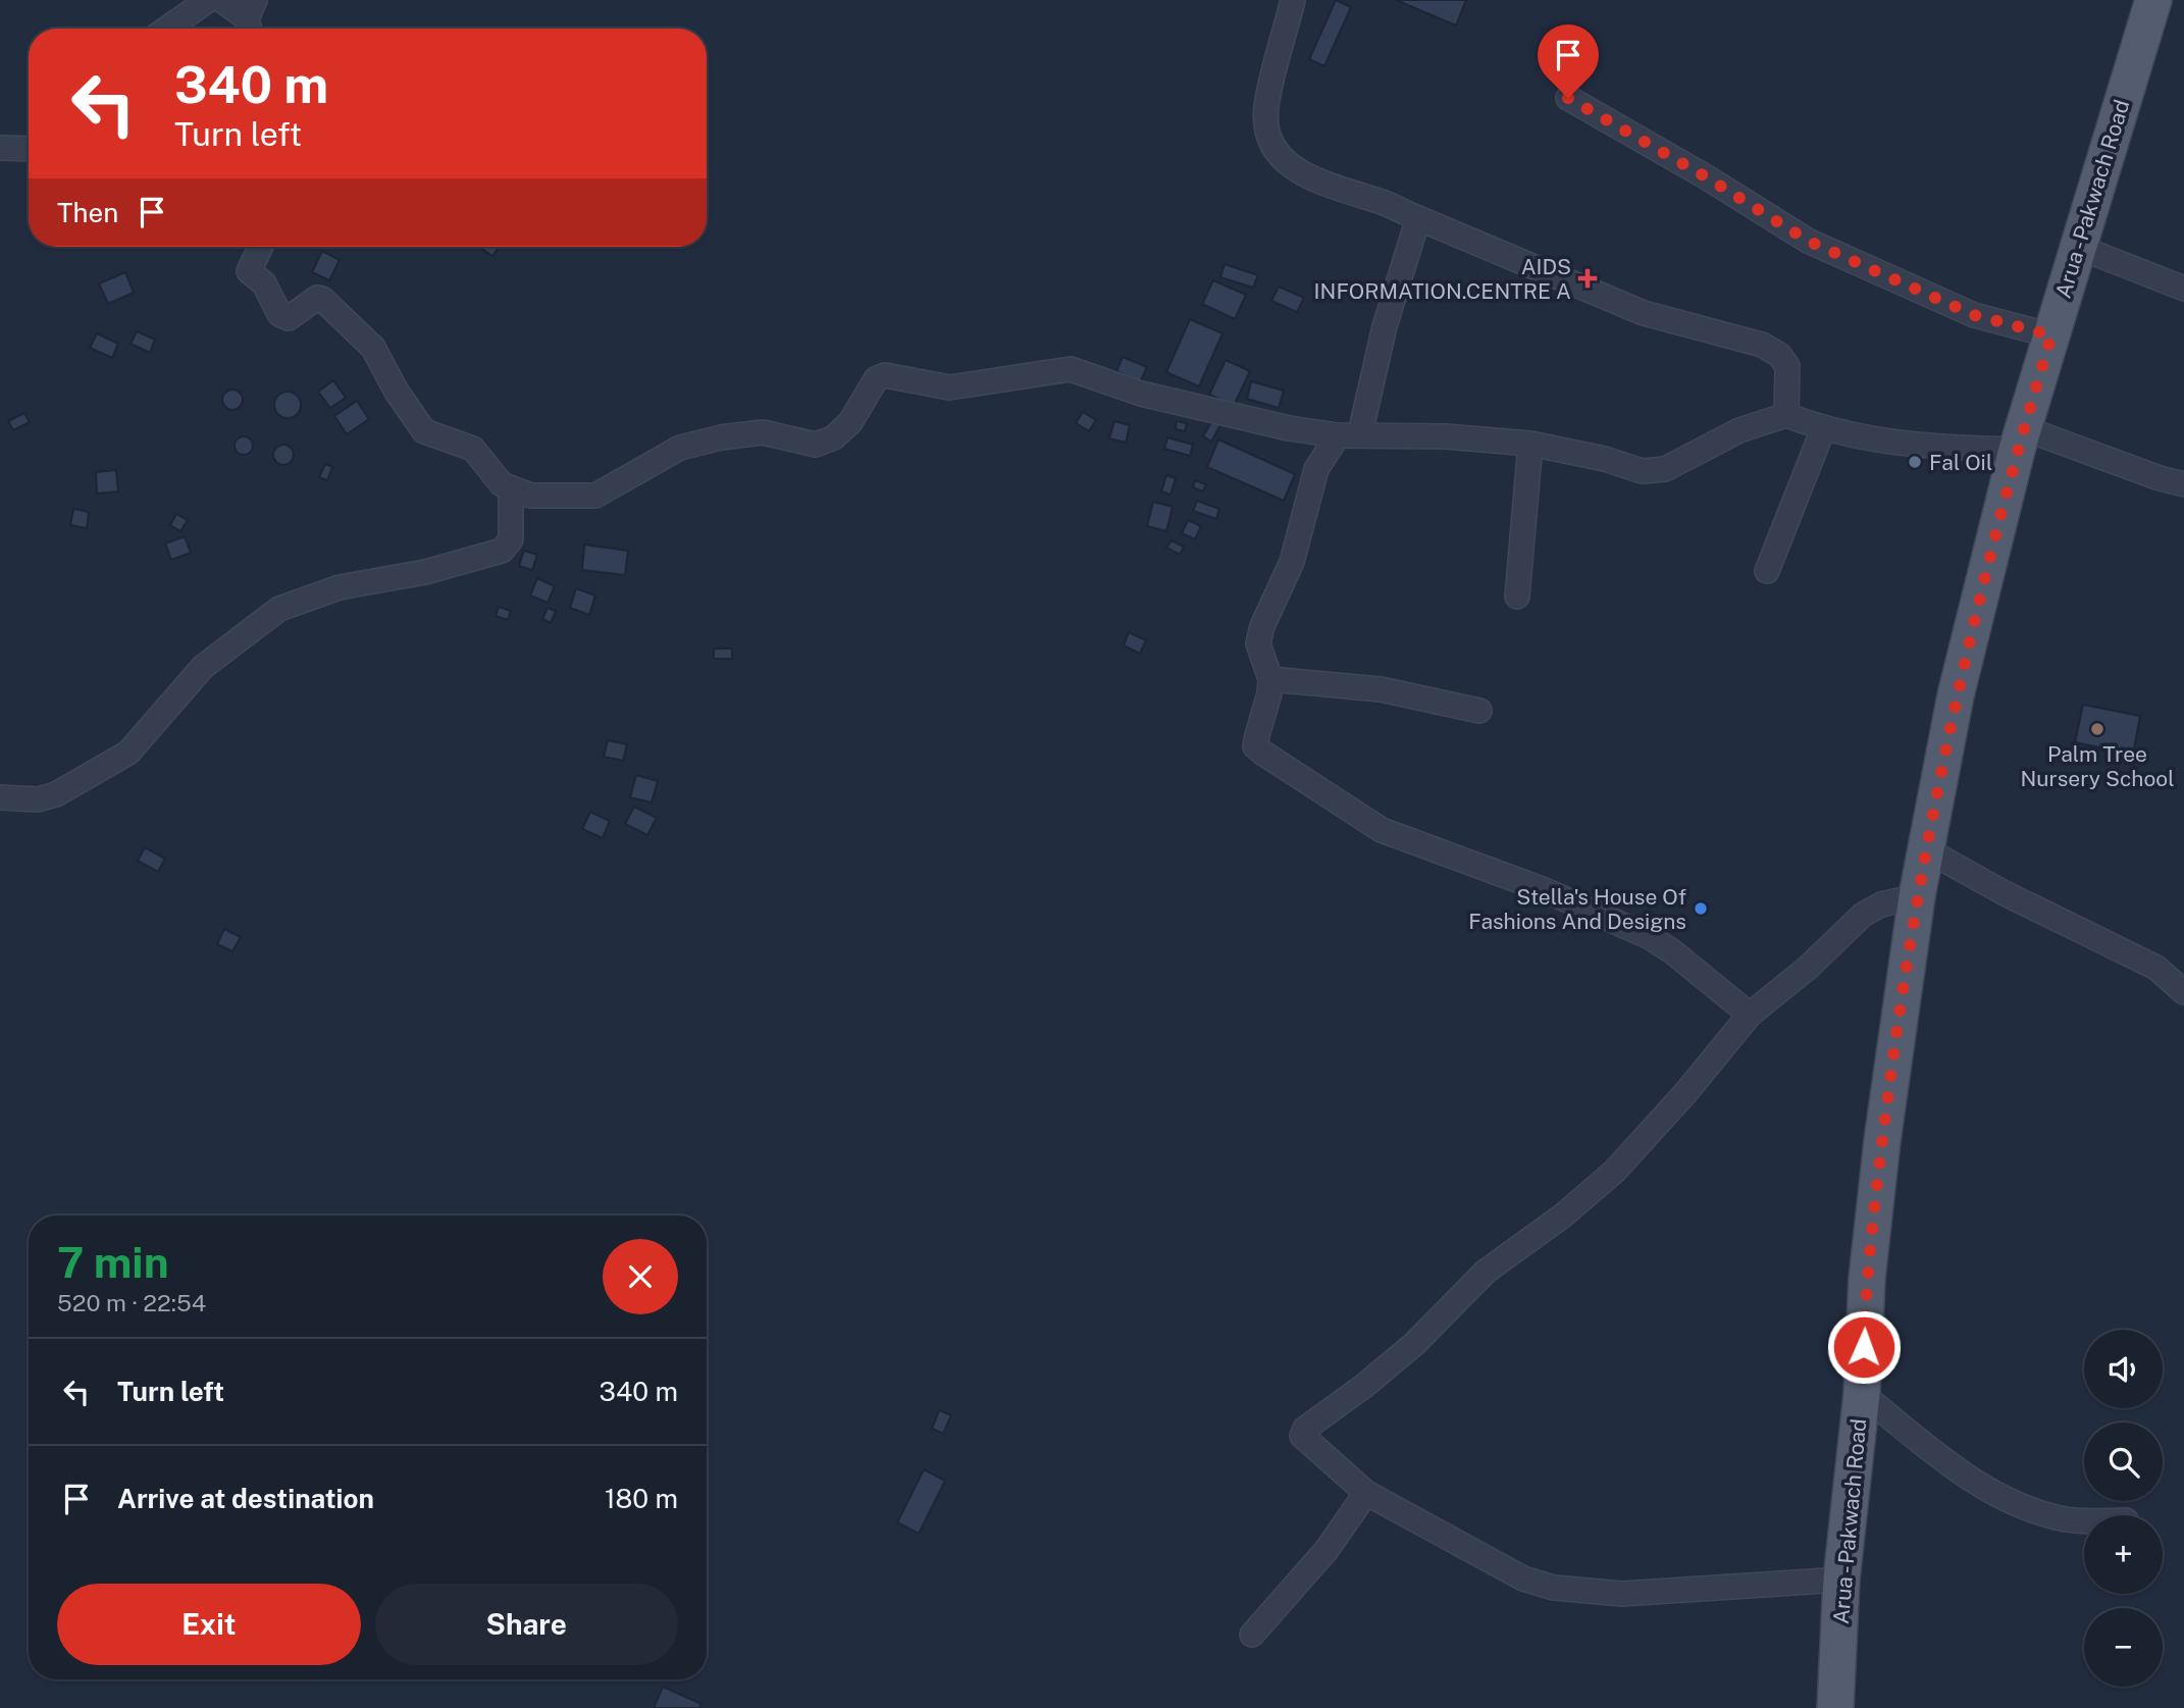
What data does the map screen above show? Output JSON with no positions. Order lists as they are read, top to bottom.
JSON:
{
  "streets": {
    "main road": ["Arua - Pakwach Road"]
  },
  "places": {
    "health": ["AIDS INFORMATION.CENTRE A"],
    "other": ["Fal Oil", "Palm Tree Nursery School", "Stella's House Of Fashions And Designs"]
  },
  "page": {
    "turn": ["340 m", "Turn left"],
    "then": "Then",
    "heading": ["7 min", "520 m · 22:54"],
    "map_buttons": ["+", "−"],
    "list": [
      {
        "name": "Turn left",
        "value": "340 m"
      },
      {
        "name": "Arrive at destination",
        "value": "180 m"
      }
    ],
    "buttons": ["Exit", "Share"]
  }
}
